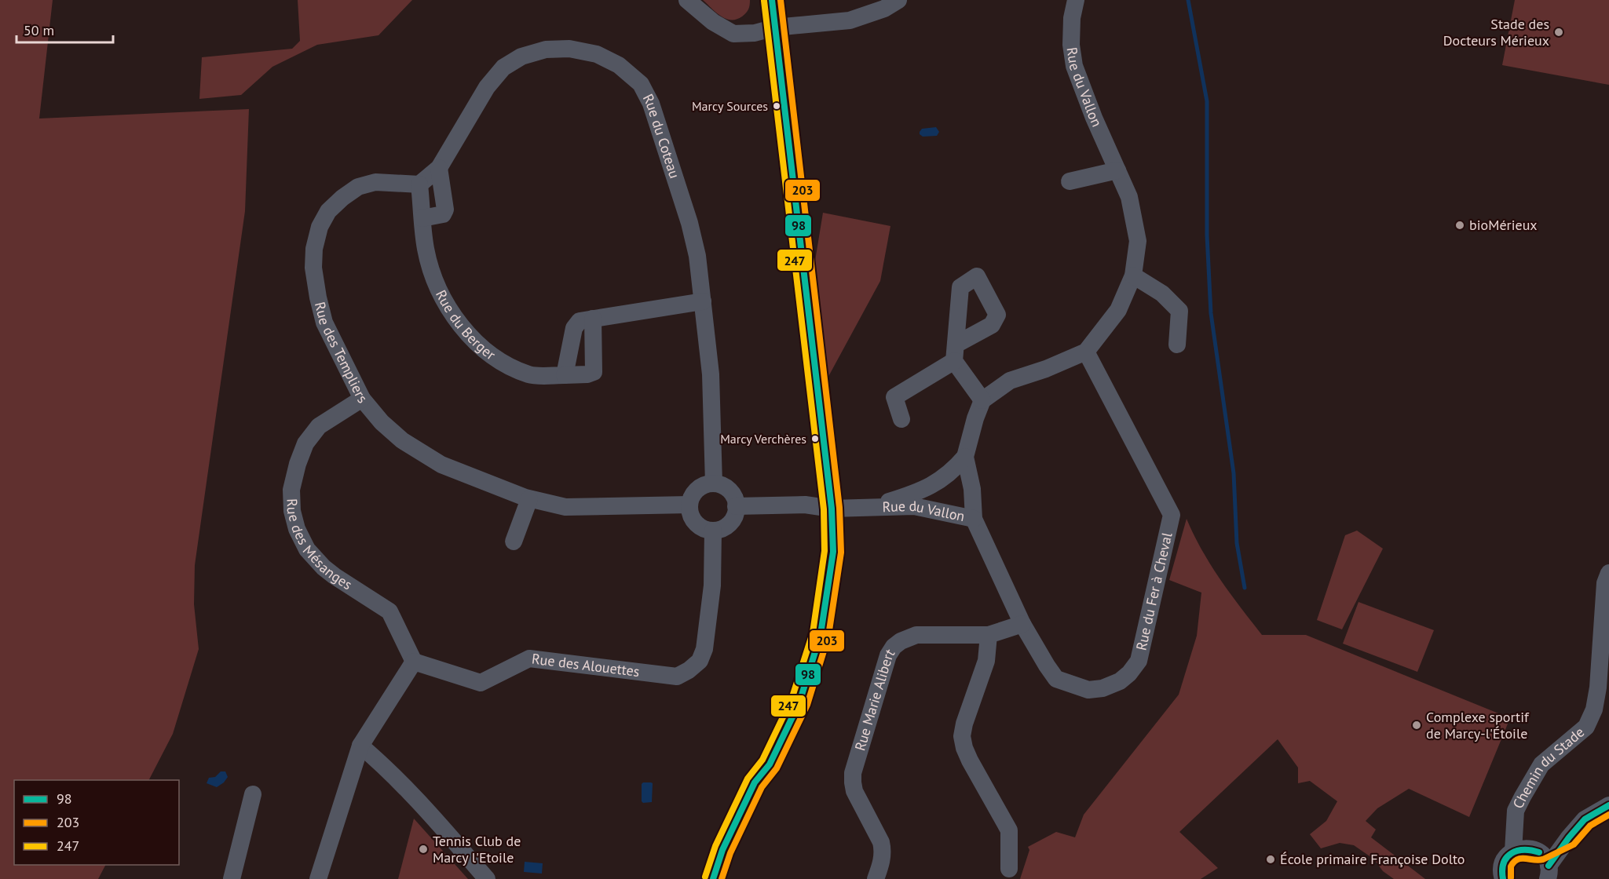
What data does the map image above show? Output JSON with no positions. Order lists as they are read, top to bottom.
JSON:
{
  "streets": {
    "street": [
      "Rue du Vallon",
      "Rue du Coteau",
      "Rue du Berger",
      "Rue des Templiers",
      "Rue des Mésanges",
      "Rue du Fer à Cheval",
      "Rue des Alouettes",
      "Rue Marie Alibert",
      "Chemin du Stade"
    ]
  },
  "crossings": [
    ["Rue du Vallon", "Rue du Fer à Cheval"],
    ["Rue du Coteau", "Rue du Berger"],
    ["Rue du Coteau", "Rue des Templiers"],
    ["Rue du Coteau", "Rue des Alouettes"],
    ["Rue du Berger", "Rue des Templiers"],
    ["Rue des Templiers", "Rue des Mésanges"],
    ["Rue des Templiers", "Rue des Alouettes"],
    ["Rue des Mésanges", "Rue des Alouettes"],
    ["Rue du Fer à Cheval", "Rue Marie Alibert"]
  ],
  "places": [
    "Stade des Docteurs Mérieux",
    "Marcy Sources",
    "bioMérieux",
    "Marcy Verchères",
    "Complexe sportif de Marcy-l'Étoile",
    "Tennis Club de Marcy l'Etoile",
    "École primaire Françoise Dolto"
  ],
  "lines": ["transit line 98", "transit line 203", "transit line 247"],
  "legend": ["98", "203", "247"],
  "scale_bar": "50 m"
}
